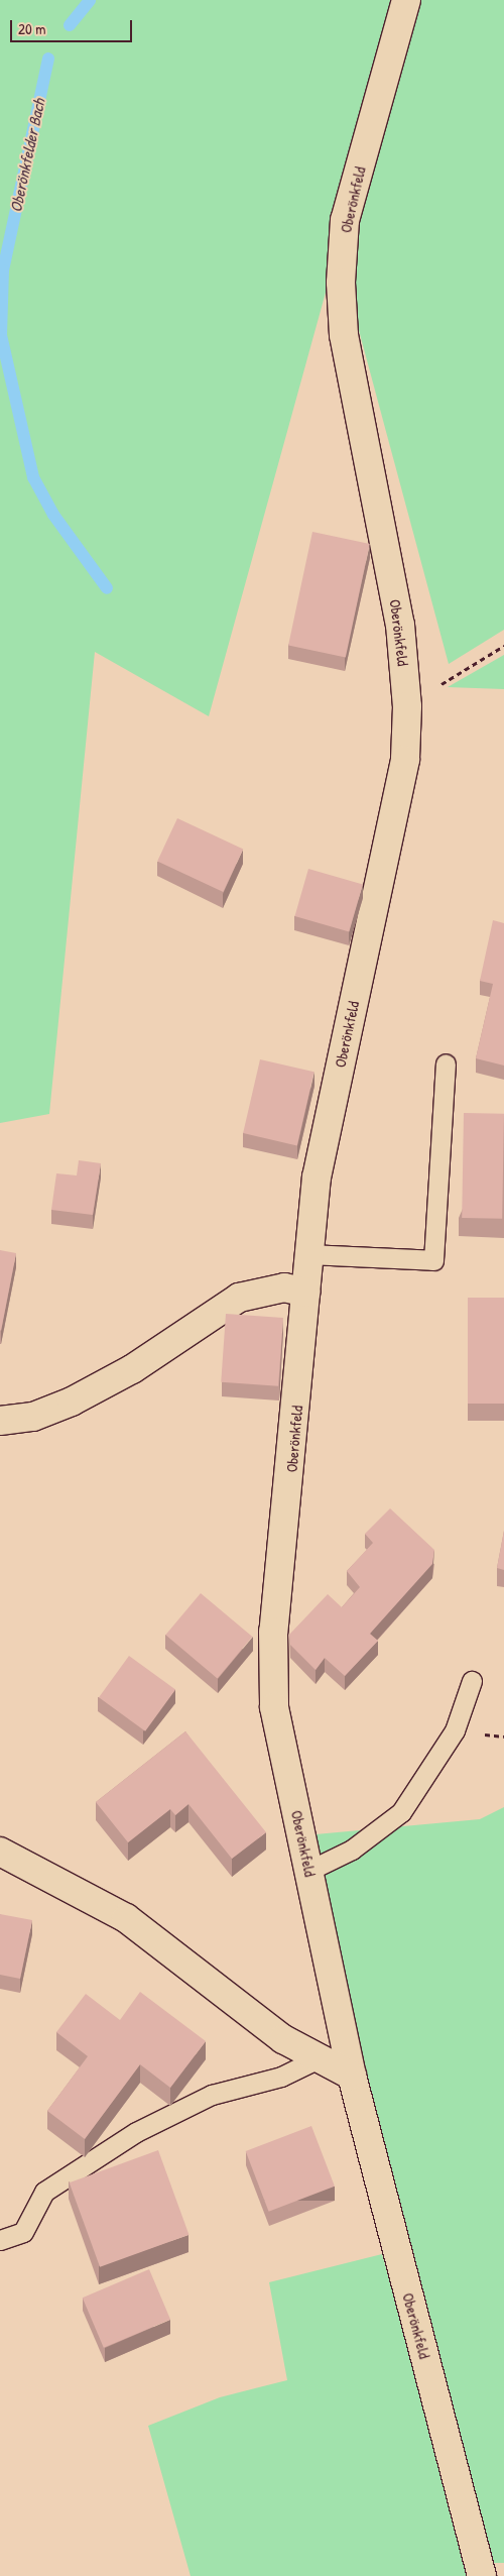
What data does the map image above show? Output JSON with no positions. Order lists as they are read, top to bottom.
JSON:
{
  "streets": {
    "street": ["Oberönkfeld"]
  },
  "water": ["Oberönkfelder Bach"],
  "scale_bar": "20 m"
}
